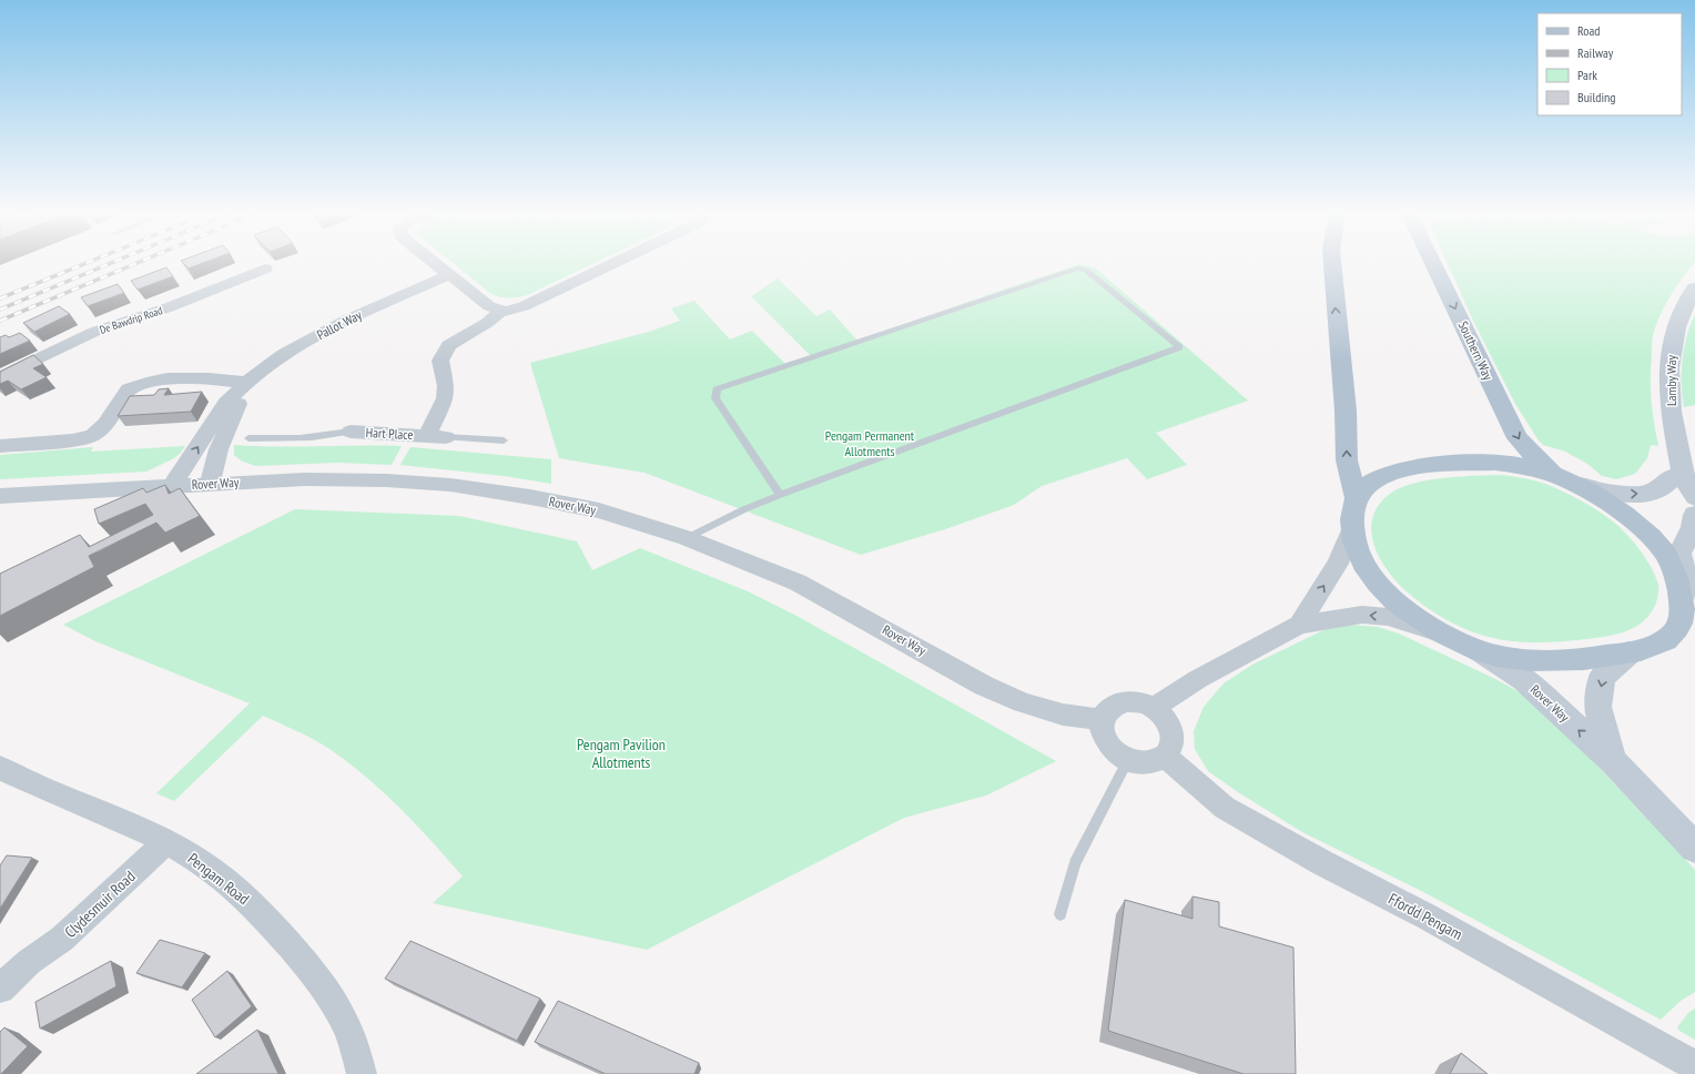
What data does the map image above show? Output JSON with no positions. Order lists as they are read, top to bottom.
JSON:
{
  "streets": {
    "main road": ["Southern Way"],
    "street": [
      "De Bawdrip Road",
      "Pallot Way",
      "Lamby Way",
      "Hart Place",
      "Rover Way",
      "Pengam Road",
      "Clydesmuir Road",
      "Ffordd Pengam"
    ]
  },
  "crossings": [
    ["Pallot Way", "Rover Way"],
    ["Rover Way", "Ffordd Pengam"],
    ["Pengam Road", "Clydesmuir Road"]
  ],
  "parks": ["Pengam Permanent Allotments", "Pengam Pavilion Allotments"],
  "legend": [
    "Road",
    "Railway",
    "Park",
    "Building"
  ]
}
